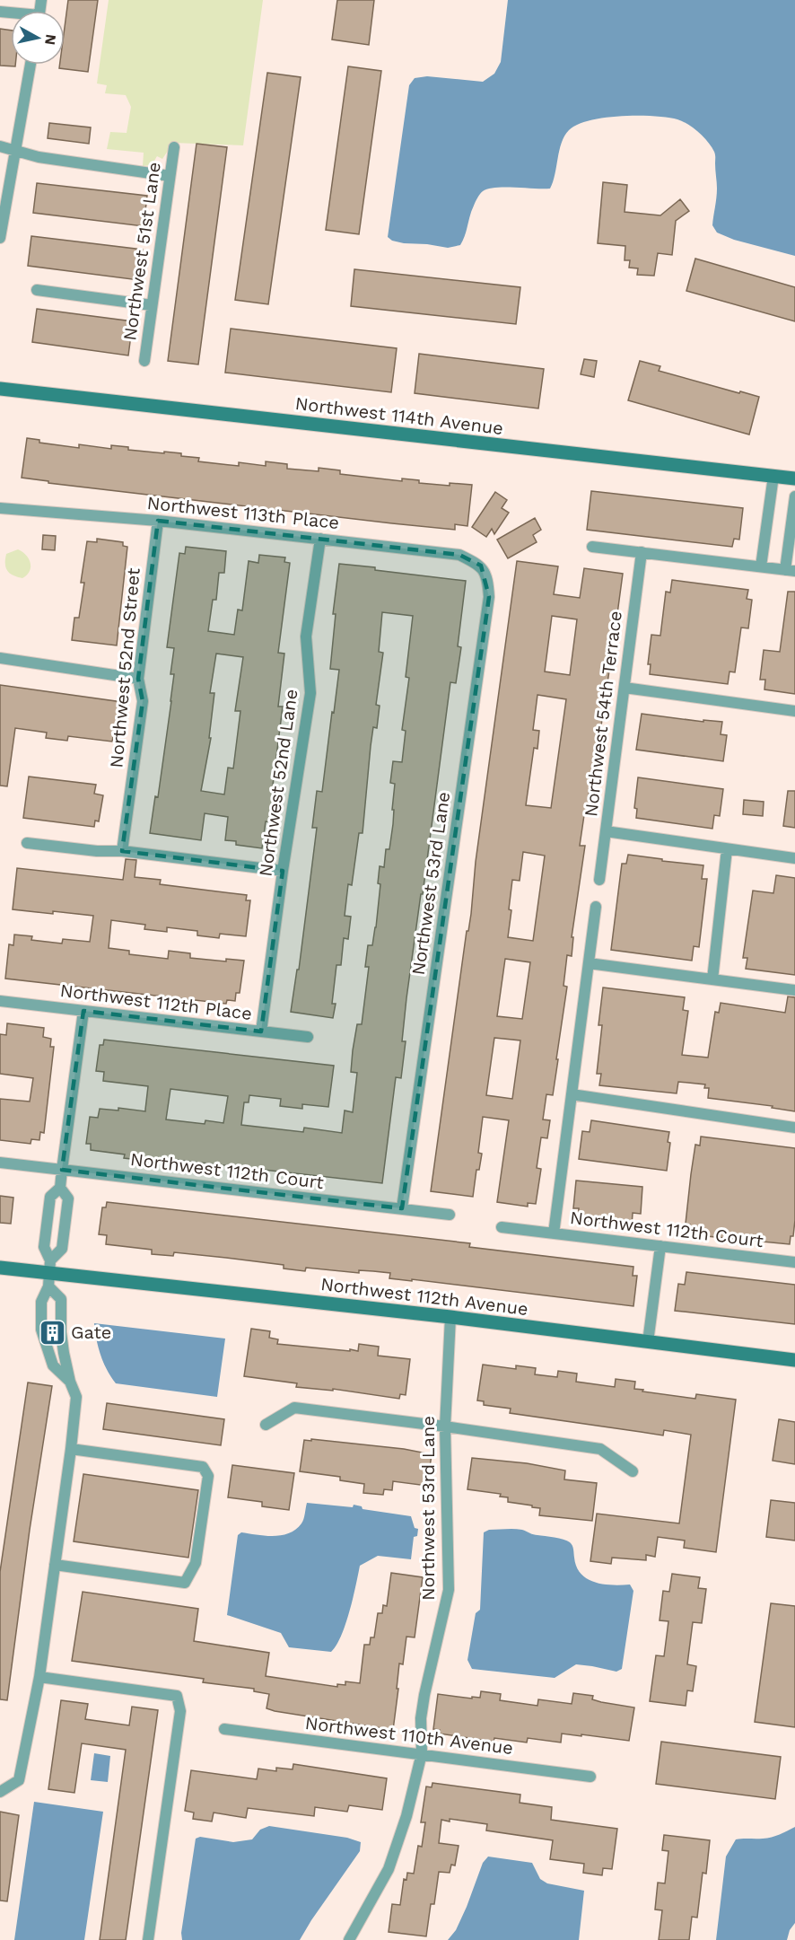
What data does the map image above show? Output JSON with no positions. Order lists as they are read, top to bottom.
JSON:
{
  "streets": {
    "street": [
      "Northwest 51st Lane",
      "Northwest 114th Avenue",
      "Northwest 113th Place",
      "Northwest 52nd Street",
      "Northwest 54th Terrace",
      "Northwest 52nd Lane",
      "Northwest 53rd Lane",
      "Northwest 112th Place",
      "Northwest 112th Court",
      "Northwest 112th Avenue",
      "Northwest 110th Avenue"
    ]
  },
  "crossings": [
    ["Northwest 113th Place", "Northwest 52nd Street"],
    ["Northwest 113th Place", "Northwest 52nd Lane"],
    ["Northwest 113th Place", "Northwest 53rd Lane"],
    ["Northwest 52nd Lane", "Northwest 112th Place"],
    ["Northwest 53rd Lane", "Northwest 112th Court"],
    ["Northwest 53rd Lane", "Northwest 112th Avenue"],
    ["Northwest 53rd Lane", "Northwest 110th Avenue"]
  ],
  "places": {
    "building": ["Gate"]
  },
  "north": "right"
}
